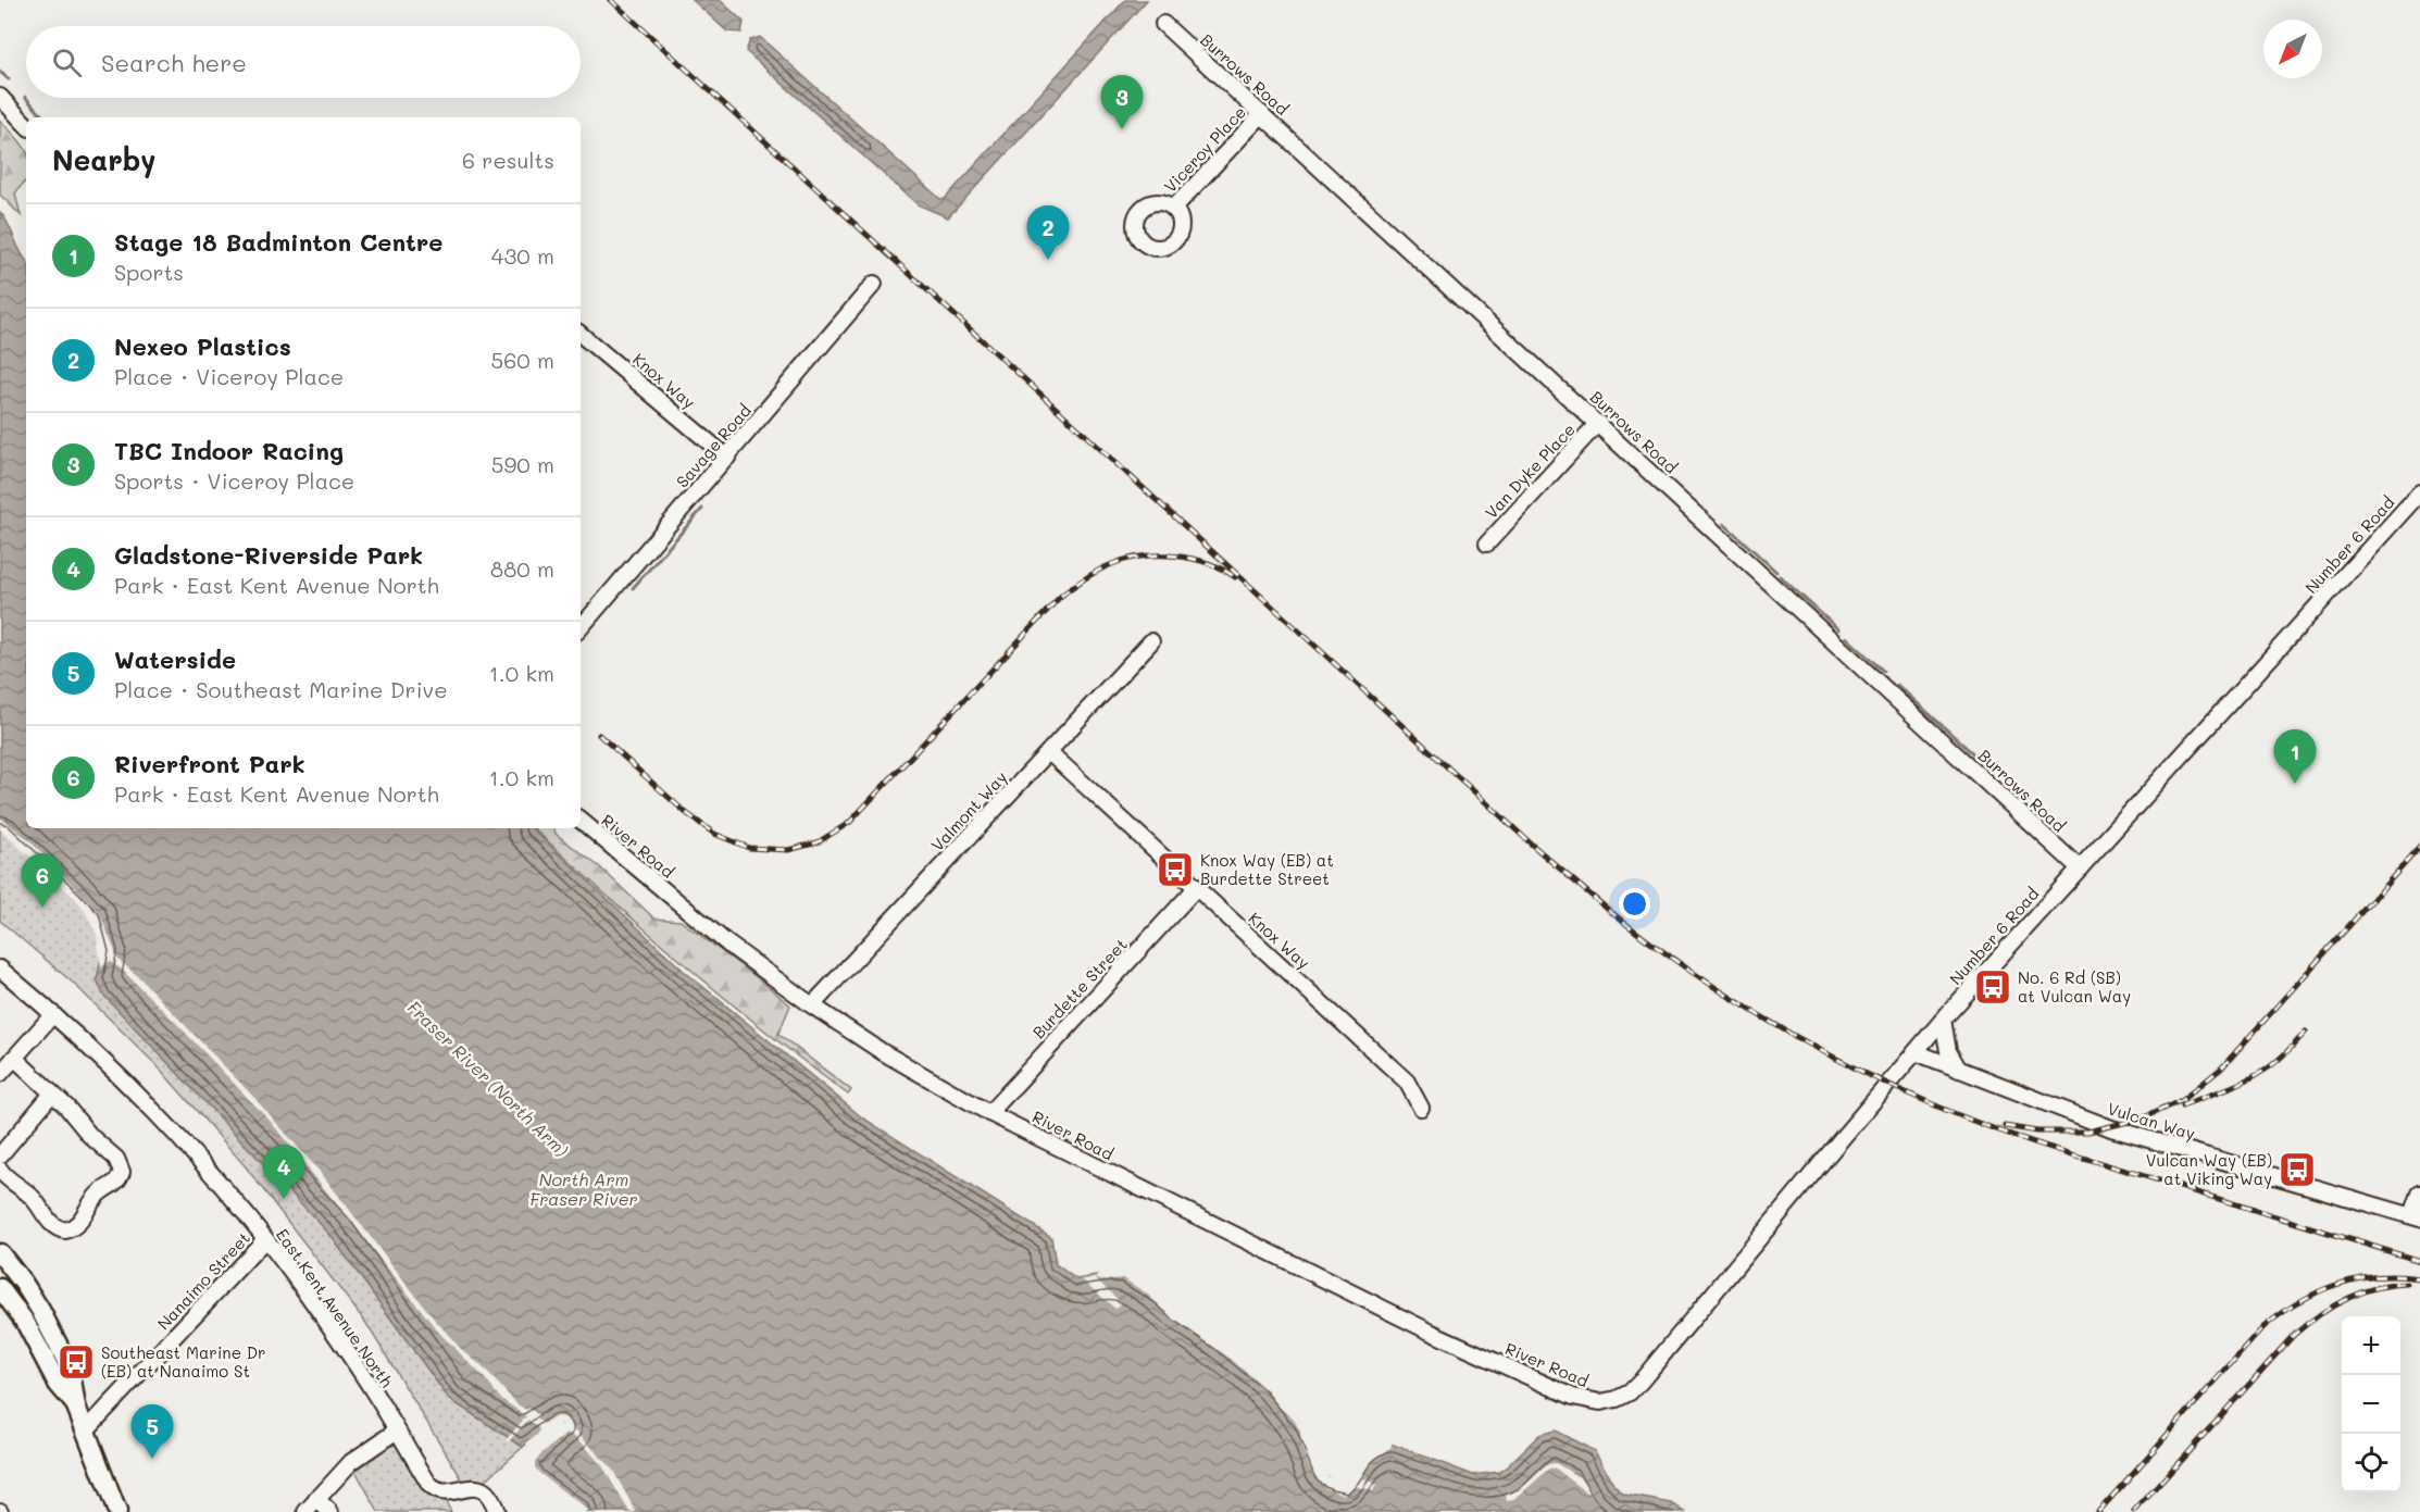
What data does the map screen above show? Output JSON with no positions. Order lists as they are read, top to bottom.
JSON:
{
  "streets": {
    "street": [
      "Burrows Road",
      "Viceroy Place",
      "Knox Way",
      "Savage Road",
      "Van Dyke Place",
      "Number 6 Road",
      "Valmont Way",
      "River Road",
      "Burdette Street",
      "Vulcan Way",
      "Nanaimo Street",
      "East Kent Avenue North"
    ]
  },
  "crossings": [
    ["Burrows Road", "Viceroy Place"],
    ["Burrows Road", "Van Dyke Place"],
    ["Burrows Road", "Number 6 Road"],
    ["Knox Way", "Savage Road"],
    ["Knox Way", "Valmont Way"],
    ["Knox Way", "Burdette Street"],
    ["Number 6 Road", "River Road"],
    ["Number 6 Road", "Vulcan Way"],
    ["Valmont Way", "River Road"],
    ["River Road", "Burdette Street"],
    ["Nanaimo Street", "East Kent Avenue North"]
  ],
  "water": ["Fraser River (North Arm)", "North Arm Fraser River"],
  "places": {
    "bus stop": [
      "Knox Way (EB) at Burdette Street",
      "No. 6 Rd (SB) at Vulcan Way",
      "Vulcan Way (EB) at Viking Way",
      "Southeast Marine Dr (EB) at Nanaimo St"
    ]
  },
  "north": "bottom left",
  "page": {
    "search": "Search here",
    "pins": [
      "3",
      "2",
      "1",
      "6",
      "4",
      "5"
    ],
    "heading": ["Nearby", "6 results"],
    "list": [
      {
        "mark": "1",
        "name": "Stage 18 Badminton Centre",
        "note": "Sports",
        "value": "430 m"
      },
      {
        "mark": "2",
        "name": "Nexeo Plastics",
        "note": "Place · Viceroy Place",
        "value": "560 m"
      },
      {
        "mark": "3",
        "name": "TBC Indoor Racing",
        "note": "Sports · Viceroy Place",
        "value": "590 m"
      },
      {
        "mark": "4",
        "name": "Gladstone-Riverside Park",
        "note": "Park · East Kent Avenue North",
        "value": "880 m"
      },
      {
        "mark": "5",
        "name": "Waterside",
        "note": "Place · Southeast Marine Drive",
        "value": "1.0 km"
      },
      {
        "mark": "6",
        "name": "Riverfront Park",
        "note": "Park · East Kent Avenue North",
        "value": "1.0 km"
      }
    ],
    "map_buttons": ["+", "−"]
  }
}
